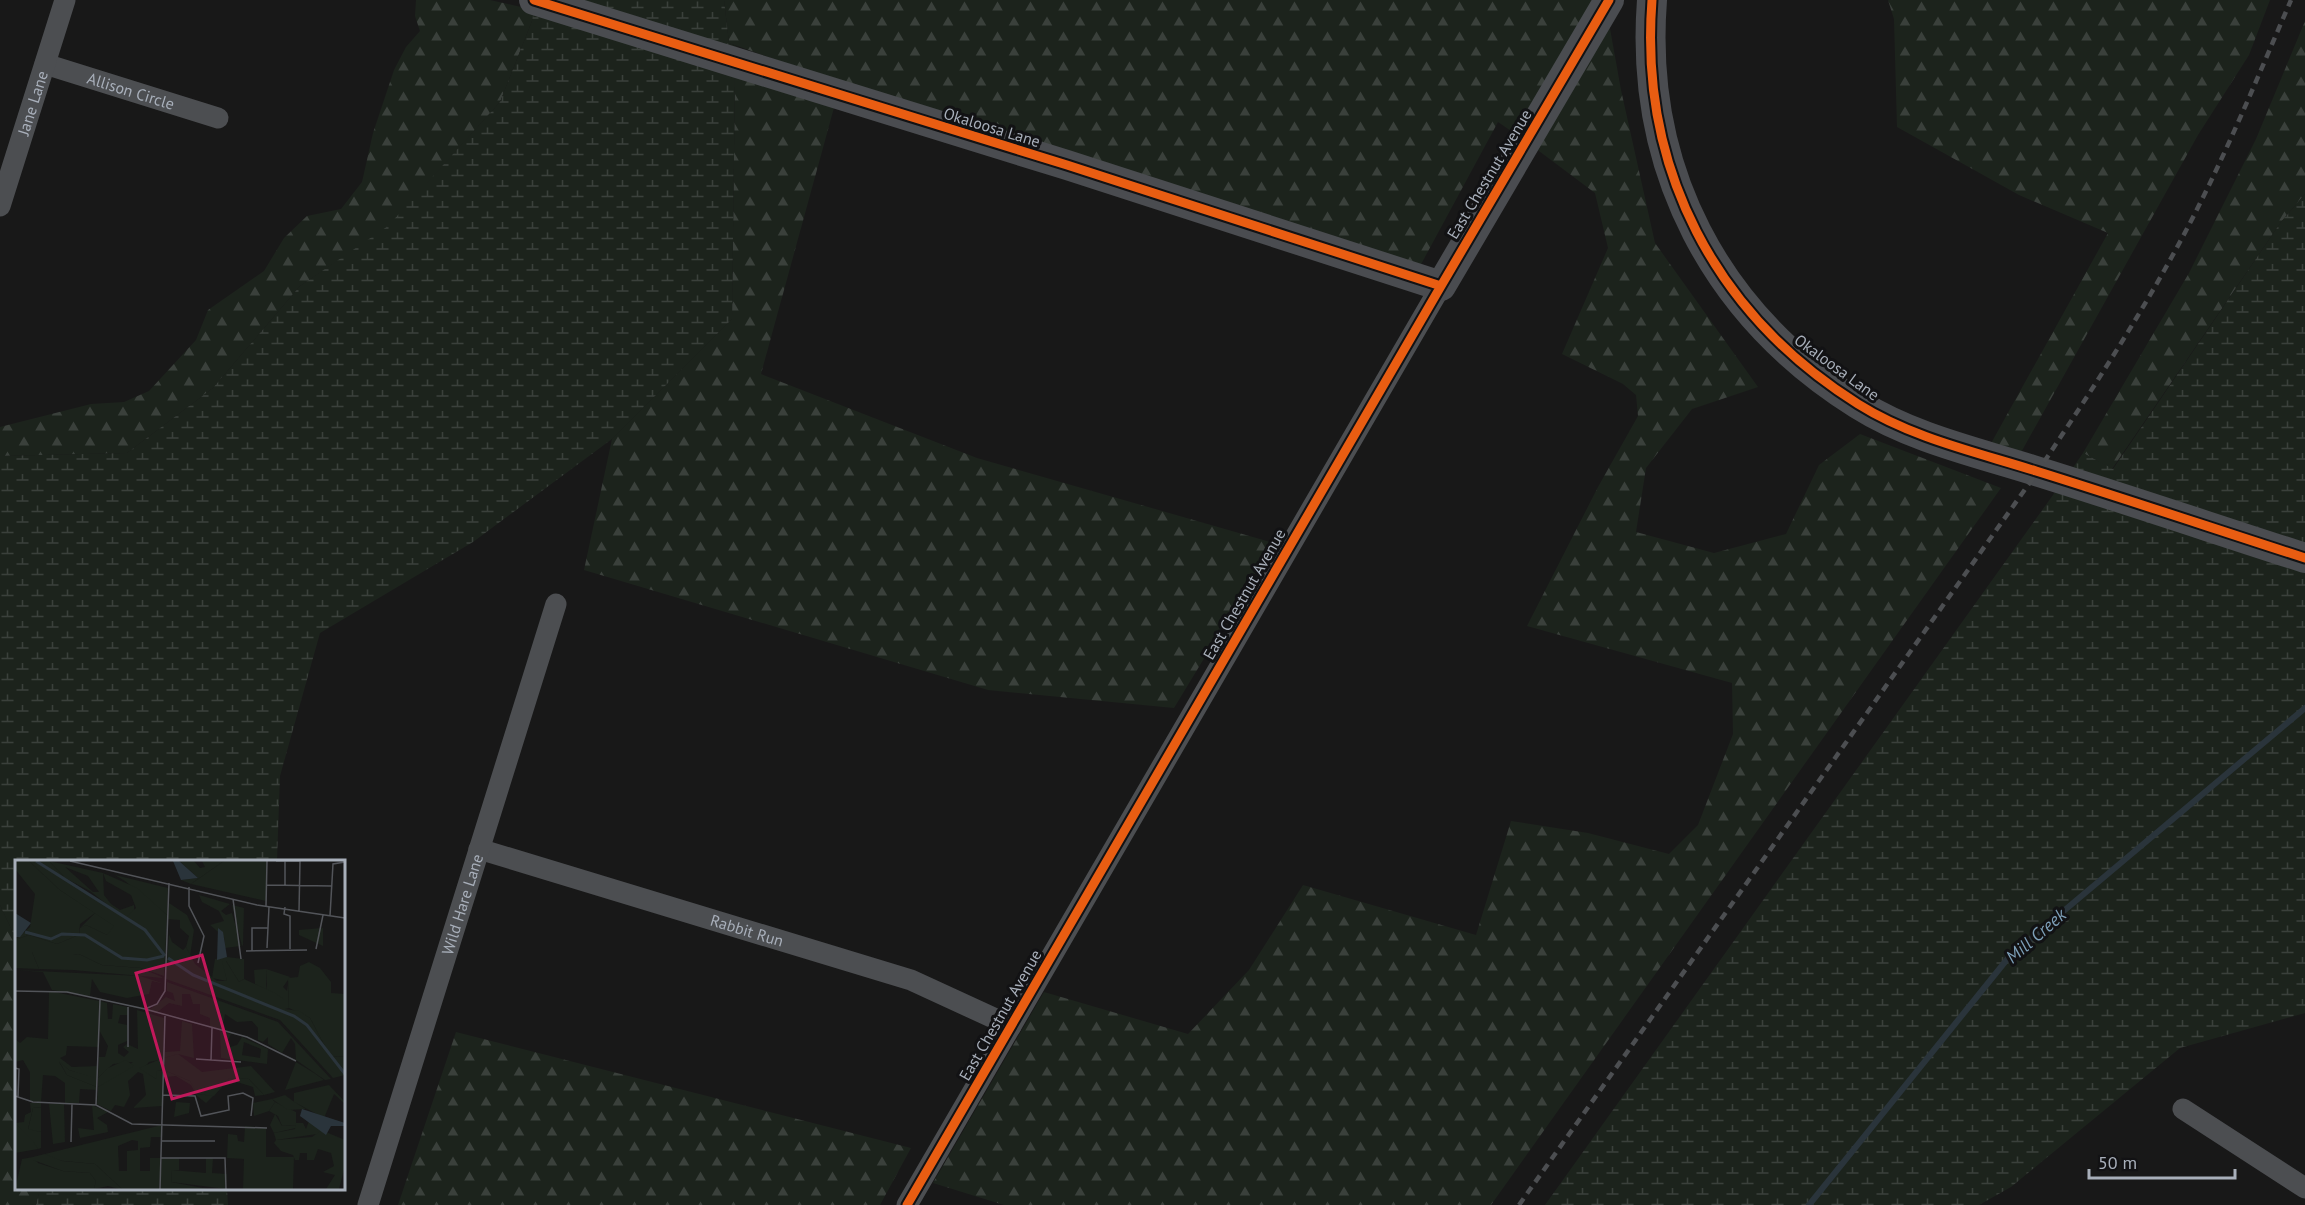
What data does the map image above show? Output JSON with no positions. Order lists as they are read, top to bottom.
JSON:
{
  "streets": {
    "street": [
      "Allison Circle",
      "Jane Lane",
      "Okaloosa Lane",
      "East Chestnut Avenue",
      "Wild Hare Lane",
      "Rabbit Run"
    ]
  },
  "crossings": [
    ["Allison Circle", "Jane Lane"],
    ["Okaloosa Lane", "East Chestnut Avenue"],
    ["East Chestnut Avenue", "Rabbit Run"],
    ["Wild Hare Lane", "Rabbit Run"]
  ],
  "water": ["Mill Creek"],
  "scale_bar": "50 m"
}
